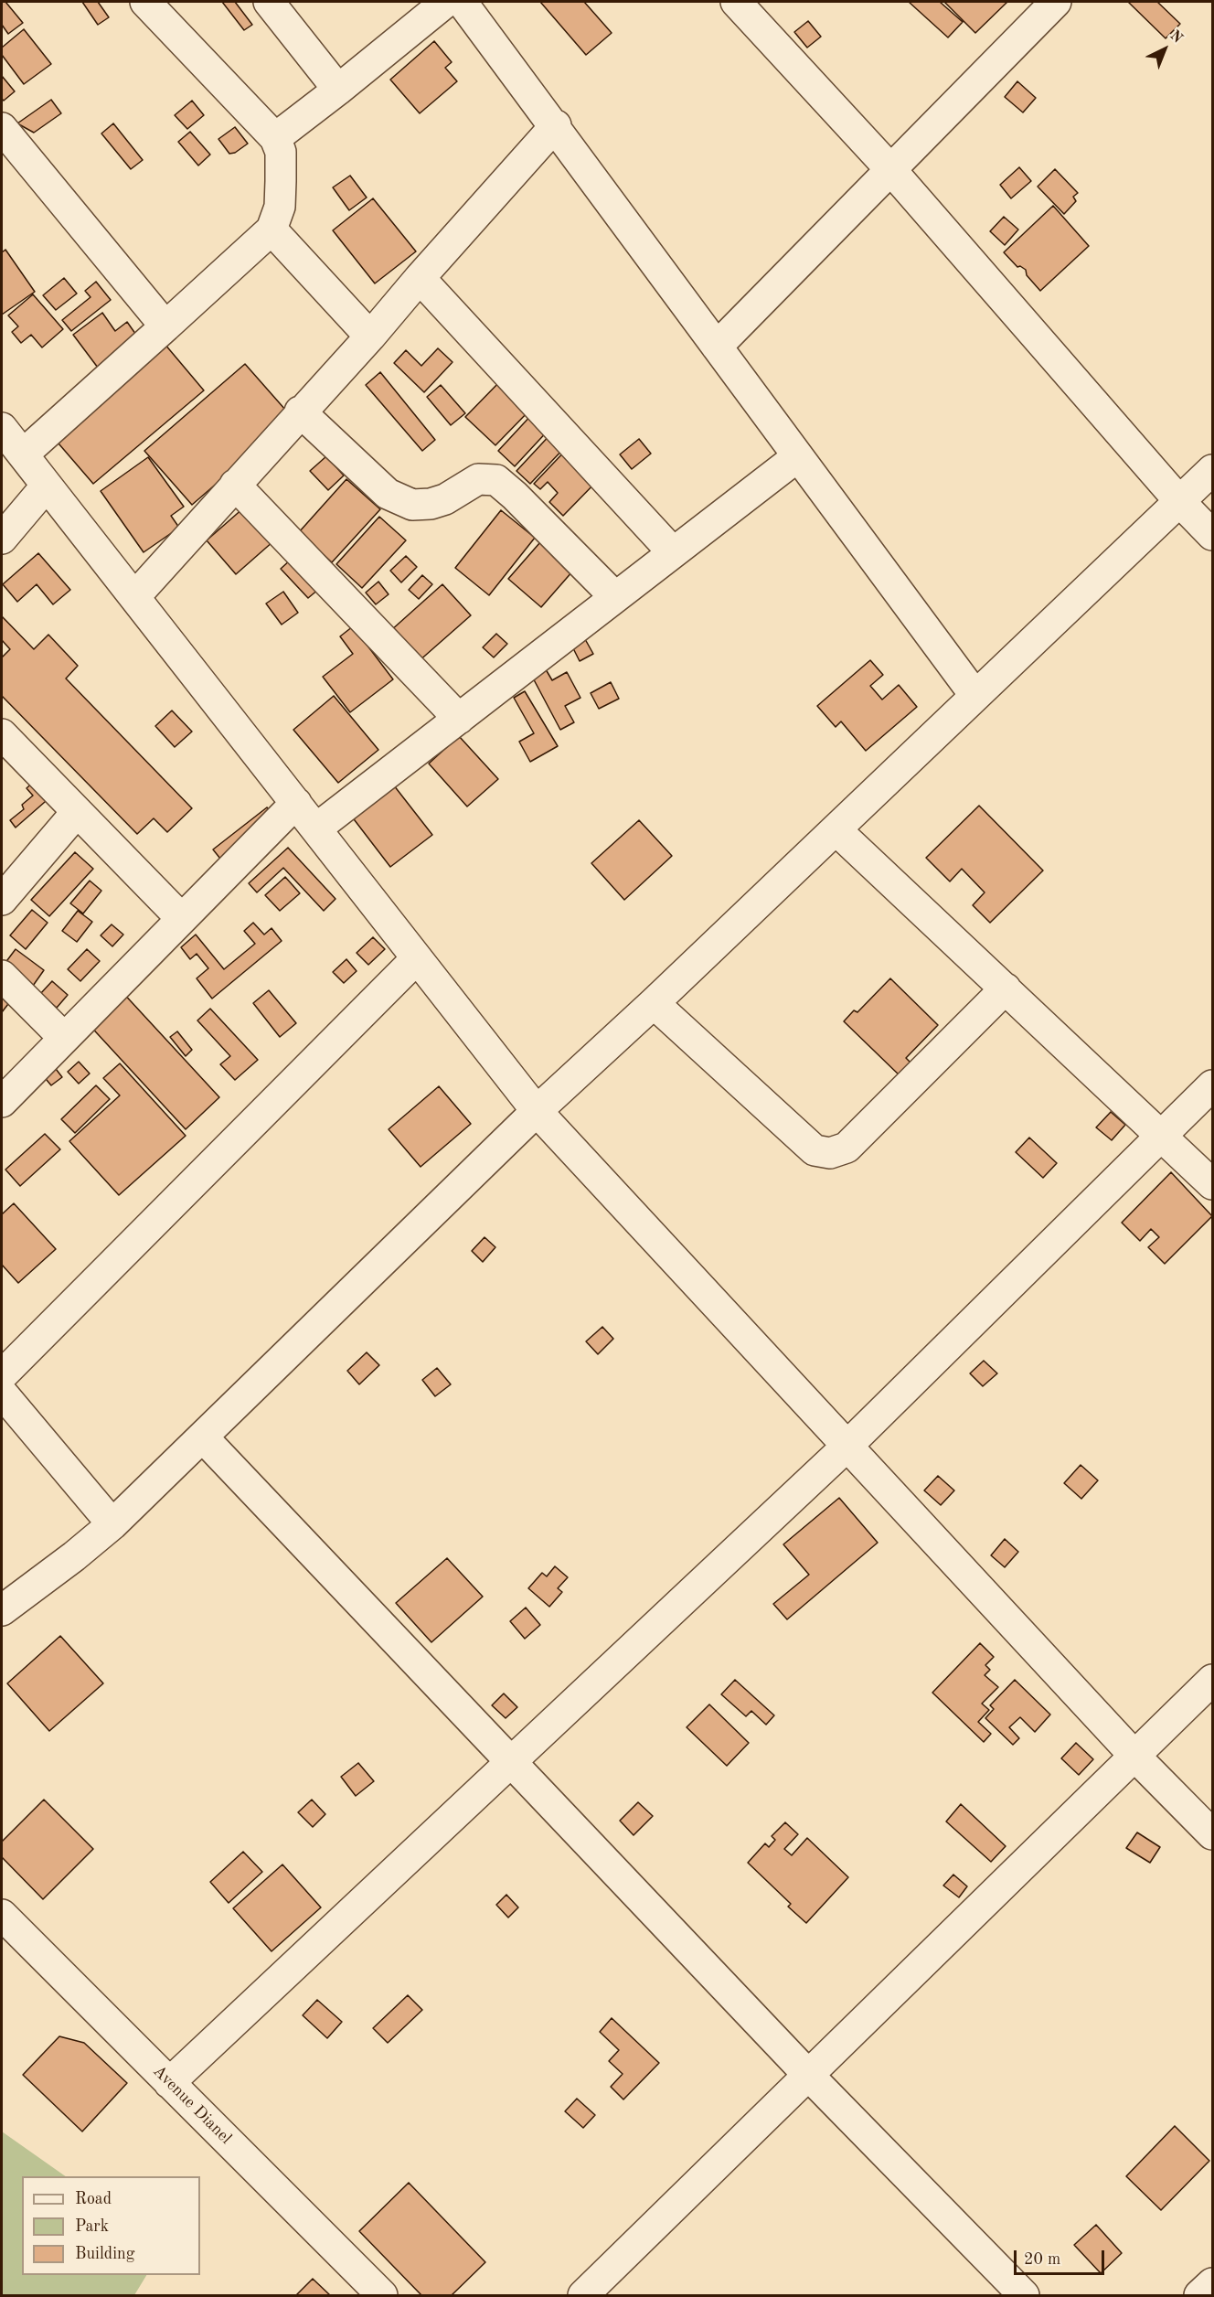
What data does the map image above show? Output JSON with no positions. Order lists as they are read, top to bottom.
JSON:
{
  "streets": {
    "street": ["Avenue Dianel"]
  },
  "legend": ["Road", "Park", "Building"],
  "scale_bar": "20 m",
  "north": "top right"
}
